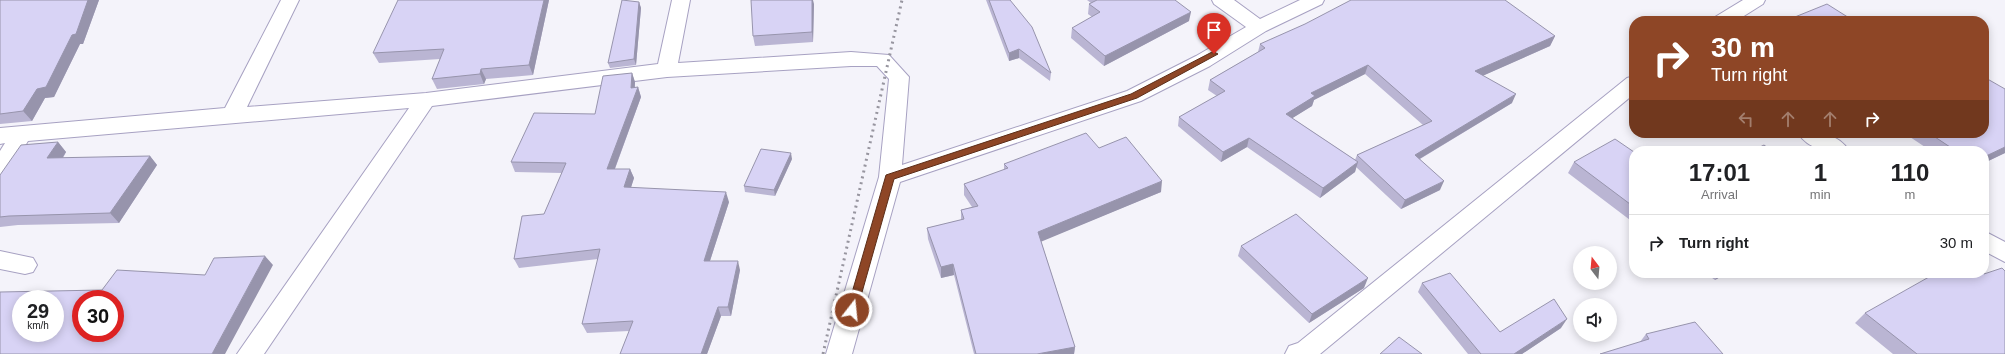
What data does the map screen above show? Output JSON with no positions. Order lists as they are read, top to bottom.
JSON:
{
  "north": "top",
  "page": {
    "turn": ["30 m", "Turn right"],
    "eta": [
      "17:01",
      "Arrival",
      "1",
      "min",
      "110",
      "m"
    ],
    "list": [
      {
        "name": "Turn right",
        "value": "30 m"
      }
    ],
    "speed": "29 km/h",
    "limit": "30"
  }
}
